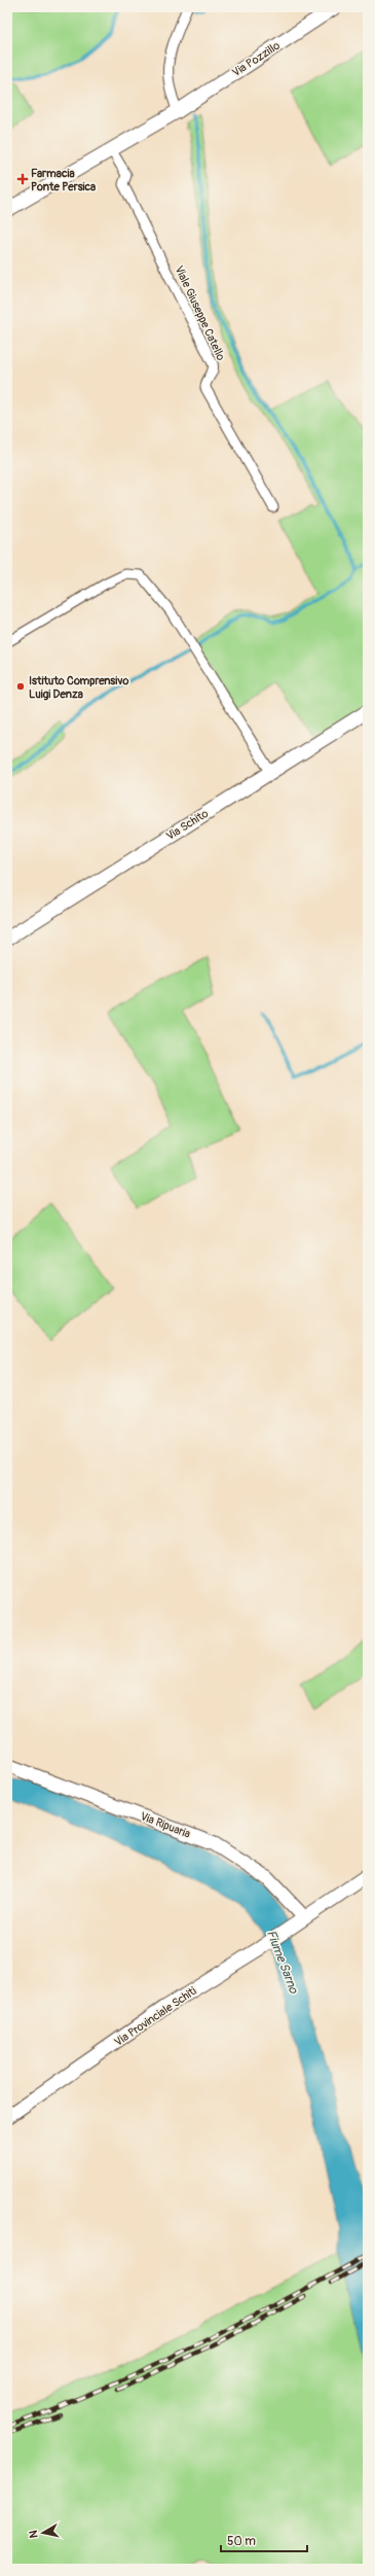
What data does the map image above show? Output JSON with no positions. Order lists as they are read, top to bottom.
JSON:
{
  "streets": {
    "street": [
      "Via Pozzillo",
      "Viale Giuseppe Catello",
      "Via Schito",
      "Via Ripuaria",
      "Via Provinciale Schiti"
    ]
  },
  "crossings": [
    ["Via Pozzillo", "Viale Giuseppe Catello"],
    ["Via Ripuaria", "Via Provinciale Schiti"]
  ],
  "water": ["Fiume Sarno"],
  "places": {
    "health": ["Farmacia Ponte Persica"],
    "other": ["Istituto Comprensivo Luigi Denza"]
  },
  "scale_bar": "50 m",
  "north": "left"
}
